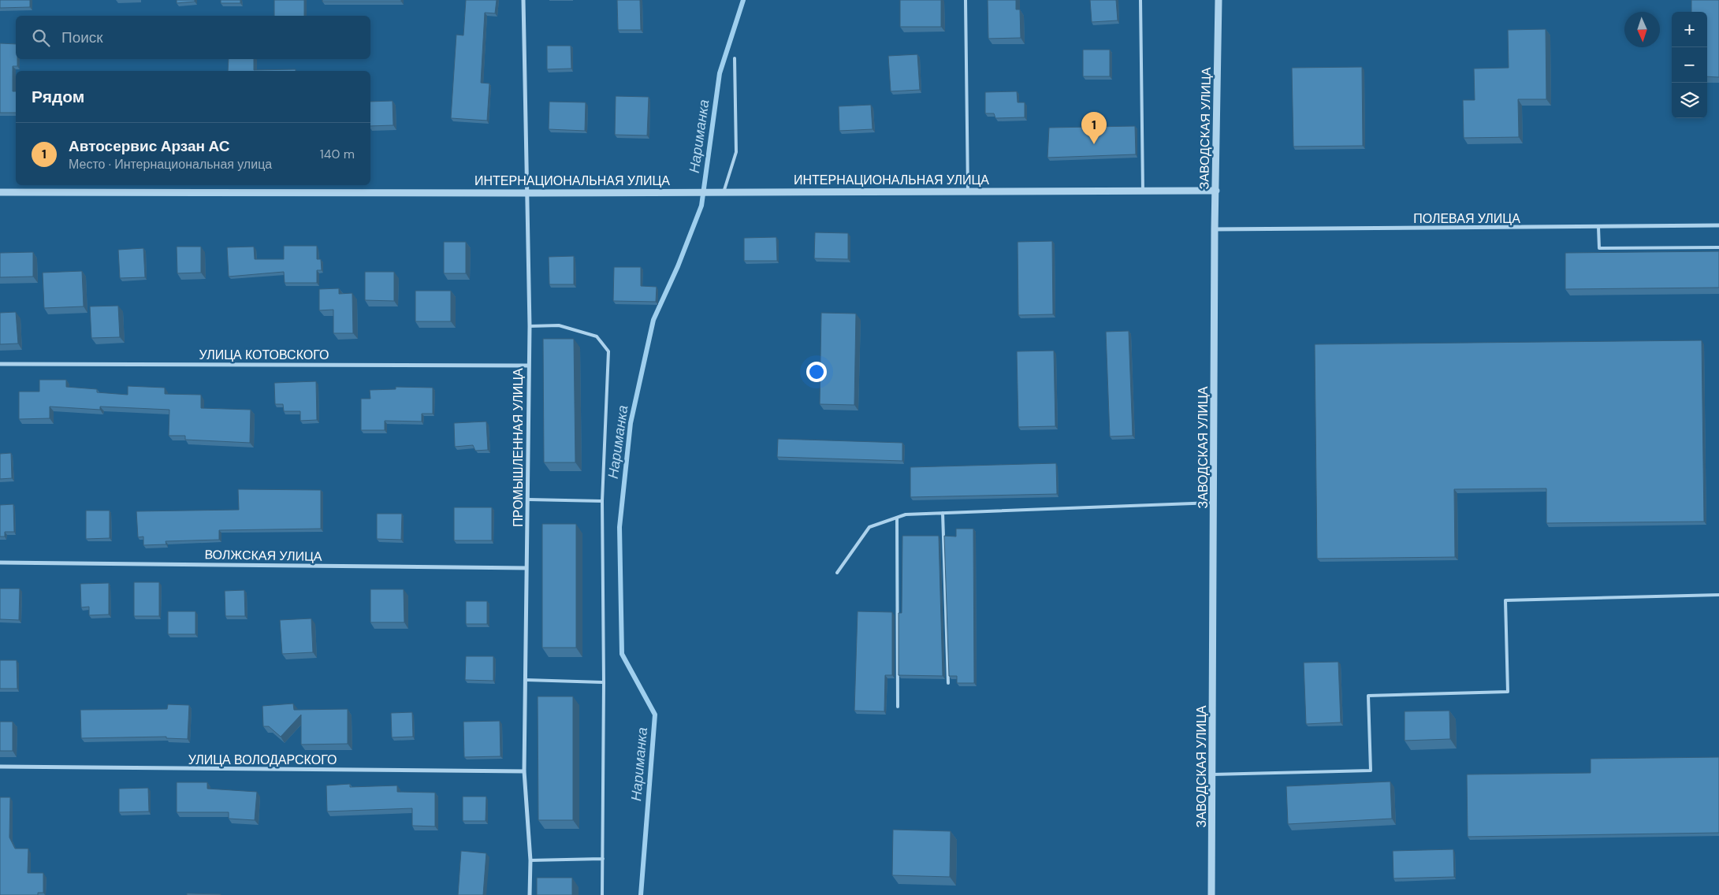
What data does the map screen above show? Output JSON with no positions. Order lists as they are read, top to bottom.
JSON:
{
  "streets": {
    "street": [
      "ЗАВОДСКАЯ УЛИЦА",
      "ИНТЕРНАЦИОНАЛЬНАЯ УЛИЦА",
      "ПОЛЕВАЯ УЛИЦА",
      "УЛИЦА КОТОВСКОГО",
      "ПРОМЫШЛЕННАЯ УЛИЦА",
      "ВОЛЖСКАЯ УЛИЦА",
      "УЛИЦА ВОЛОДАРСКОГО"
    ]
  },
  "crossings": [
    ["ЗАВОДСКАЯ УЛИЦА", "ИНТЕРНАЦИОНАЛЬНАЯ УЛИЦА"],
    ["ЗАВОДСКАЯ УЛИЦА", "ПОЛЕВАЯ УЛИЦА"],
    ["ИНТЕРНАЦИОНАЛЬНАЯ УЛИЦА", "ПРОМЫШЛЕННАЯ УЛИЦА"],
    ["УЛИЦА КОТОВСКОГО", "ПРОМЫШЛЕННАЯ УЛИЦА"],
    ["ПРОМЫШЛЕННАЯ УЛИЦА", "ВОЛЖСКАЯ УЛИЦА"],
    ["ПРОМЫШЛЕННАЯ УЛИЦА", "УЛИЦА ВОЛОДАРСКОГО"]
  ],
  "water": ["Нариманка"],
  "north": "bottom",
  "page": {
    "map_buttons": ["+", "−"],
    "search": "Поиск",
    "heading": "Рядом",
    "pins": "1",
    "list": [
      {
        "mark": "1",
        "name": "Автосервис Арзан АС",
        "note": "Место · Интернациональная улица",
        "value": "140 m"
      }
    ]
  }
}
